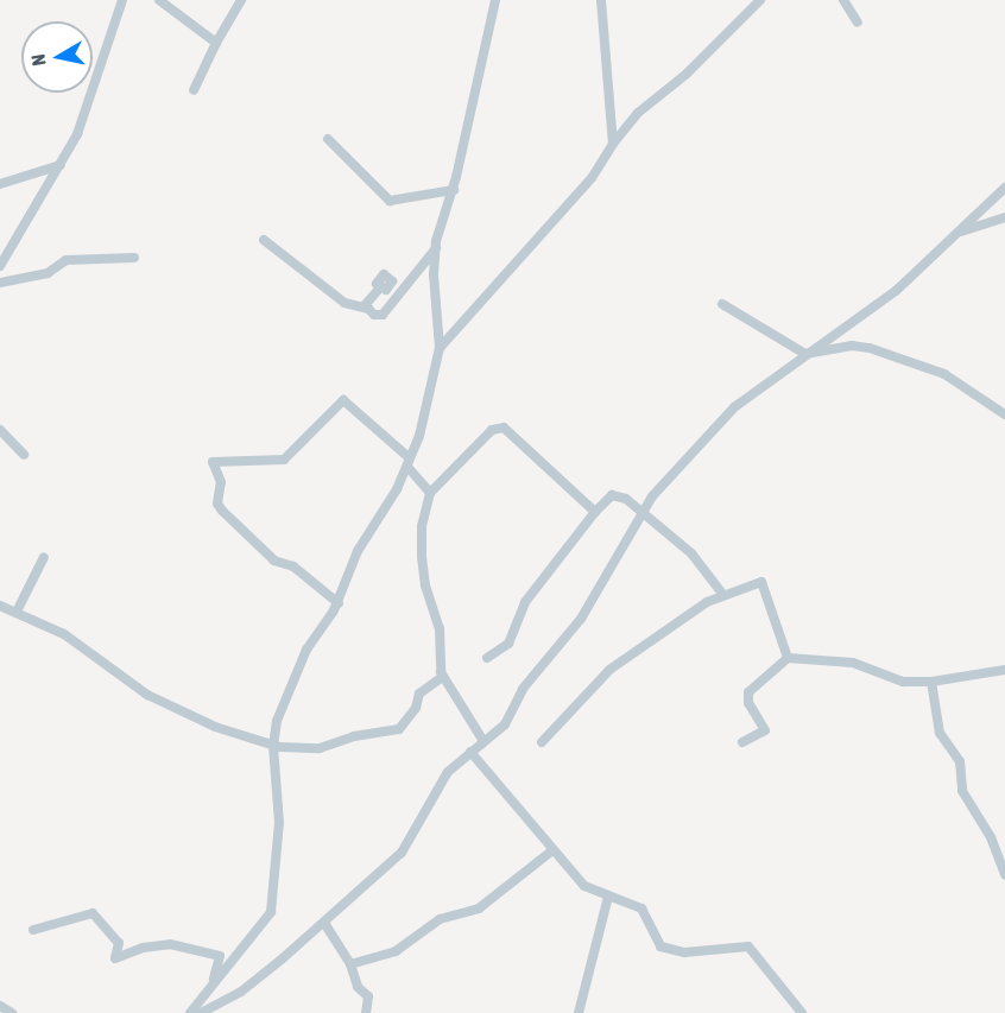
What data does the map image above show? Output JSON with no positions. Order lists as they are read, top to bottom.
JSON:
{
  "north": "left"
}
